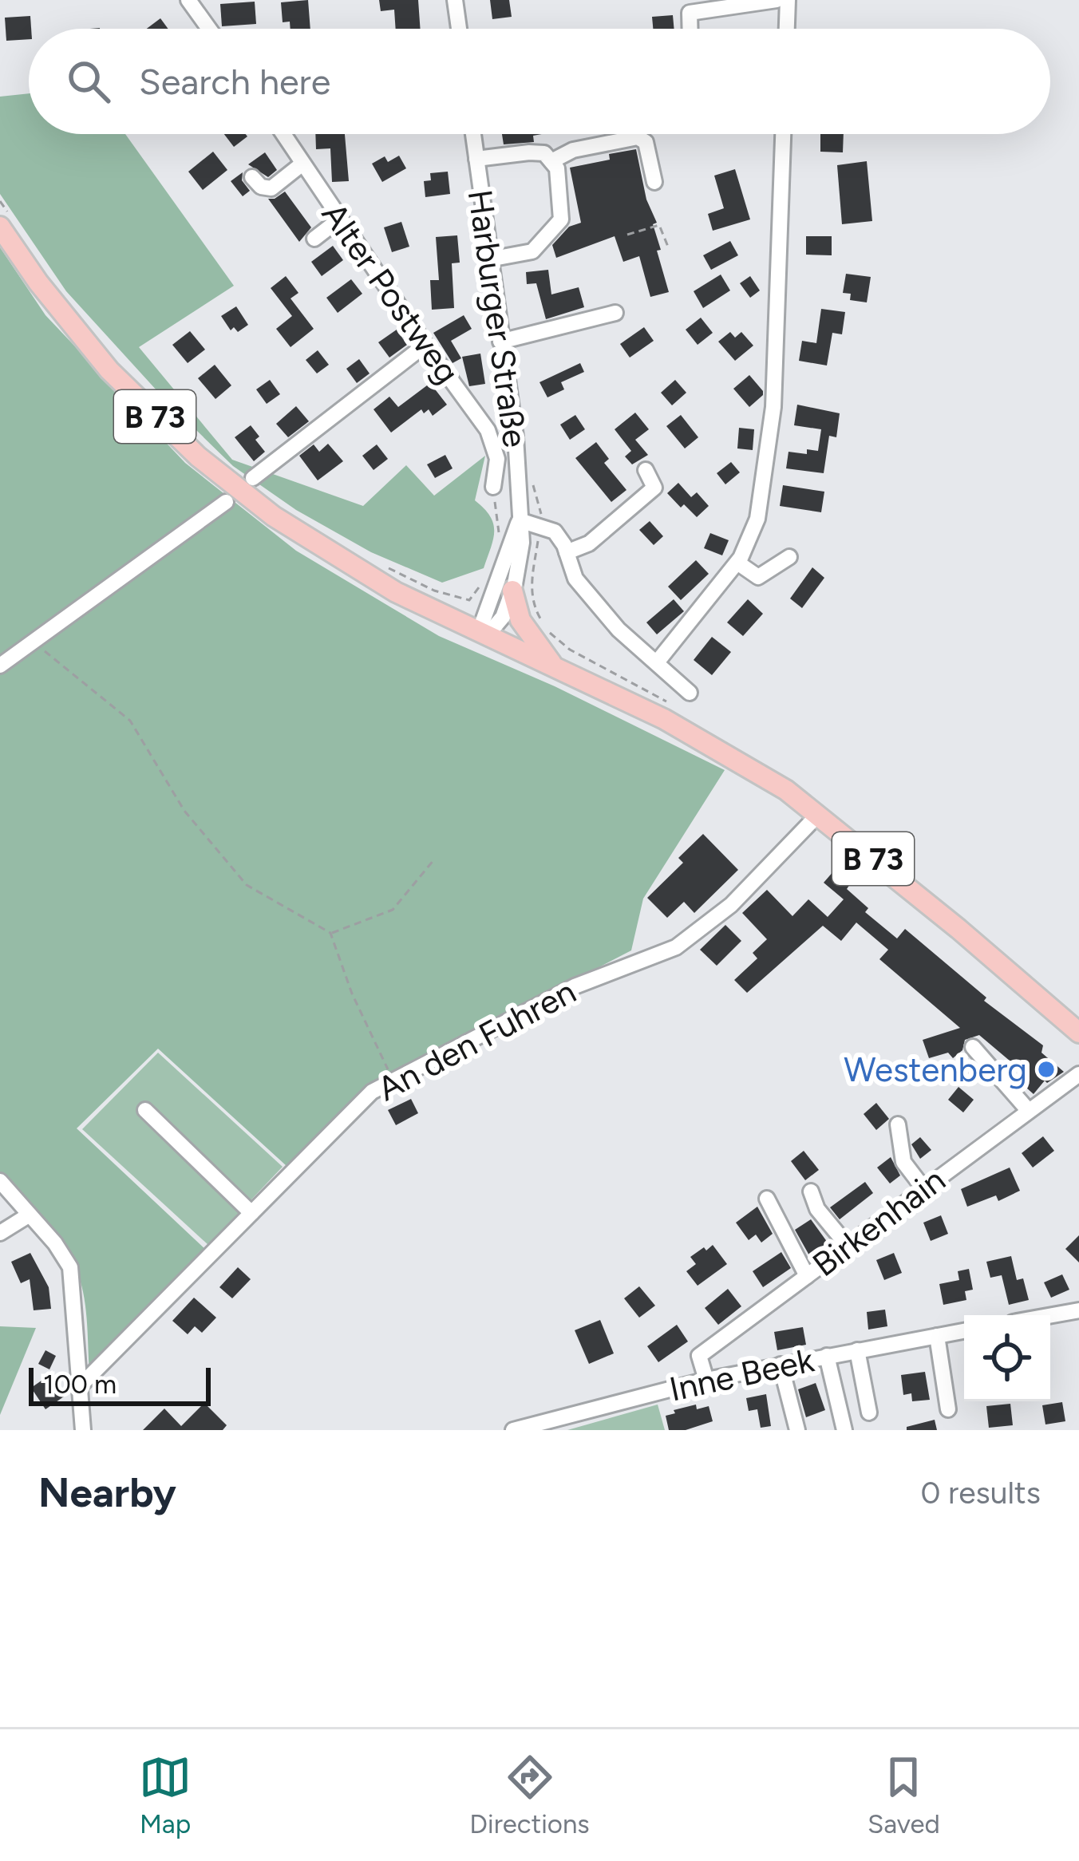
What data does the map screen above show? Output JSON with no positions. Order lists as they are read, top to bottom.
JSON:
{
  "streets": {
    "main road": ["B 73"],
    "street": [
      "Alter Postweg",
      "Harburger Straße",
      "An den Fuhren",
      "Birkenhain",
      "Inne Beek"
    ]
  },
  "crossings": [
    ["Harburger Straße", "B 73"],
    ["B 73", "An den Fuhren"],
    ["Birkenhain", "Inne Beek"]
  ],
  "places": ["Westenberg"],
  "scale_bar": "100 m",
  "page": {
    "search": "Search here",
    "scale": "100 m",
    "heading": ["Nearby", "0 results"],
    "nav": ["Map", "Directions", "Saved"]
  }
}
